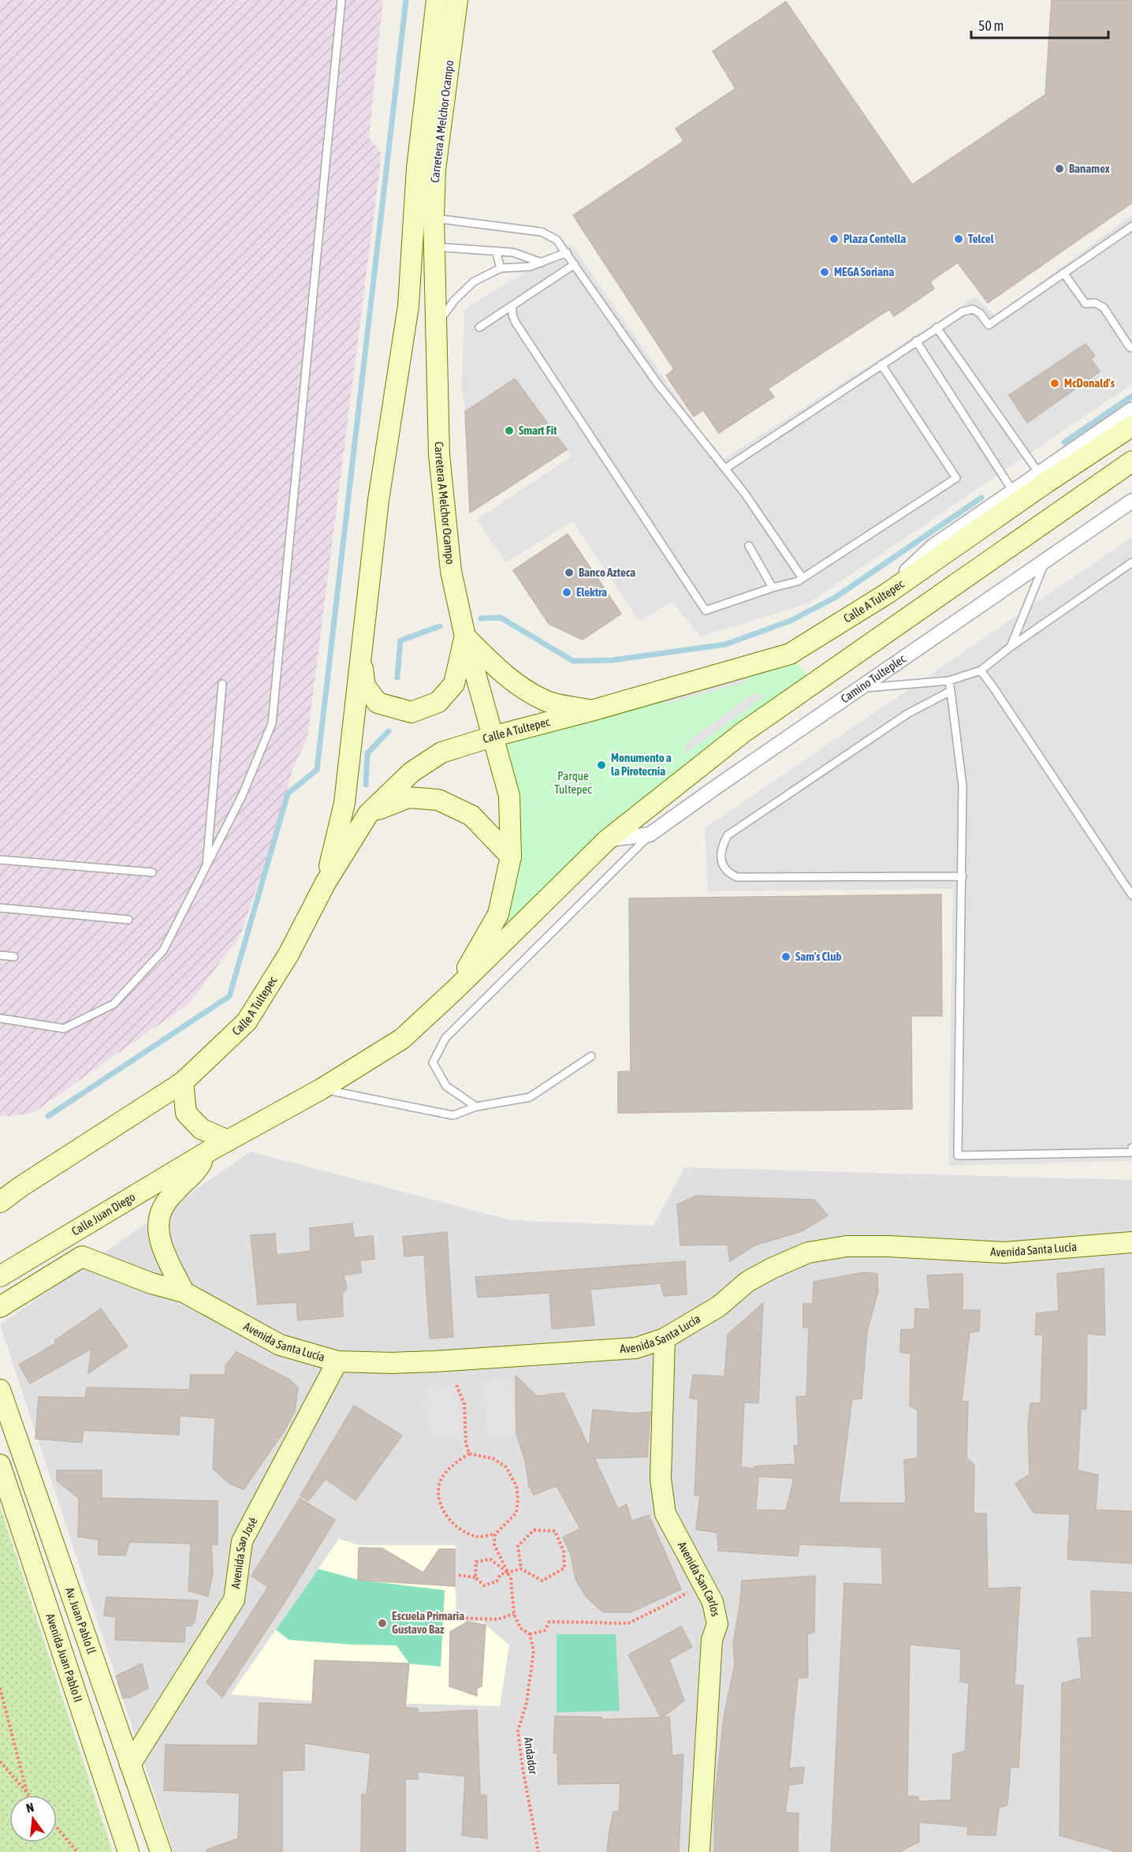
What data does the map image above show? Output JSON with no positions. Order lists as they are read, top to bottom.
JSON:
{
  "streets": {
    "main road": [
      "Carretera A Melchor Ocampo",
      "Calle A Tultepec",
      "Calle Juan Diego",
      "Avenida Santa Lucía",
      "Avenida San José",
      "Avenida San Carlos",
      "Av. Juan Pablo ll",
      "Avenida Juan Pablo II"
    ],
    "street": ["Camino Tulteplec"],
    "path": ["Andador"]
  },
  "crossings": [
    ["Carretera A Melchor Ocampo", "Calle A Tultepec"],
    ["Avenida Santa Lucía", "Avenida San José"],
    ["Avenida Santa Lucía", "Avenida San Carlos"],
    ["Avenida San José", "Av. Juan Pablo ll"]
  ],
  "parks": ["Parque Tultepec"],
  "places": [
    "Banamex",
    "Plaza Centella",
    "Telcel",
    "MEGA Soriana",
    "McDonald's",
    "Smart Fit",
    "Banco Azteca",
    "Elektra",
    "Monumento a la Pirotecnia",
    "Sam's Club",
    "Escuela Primaria Gustavo Baz"
  ],
  "scale_bar": "50 m",
  "north": "top"
}
